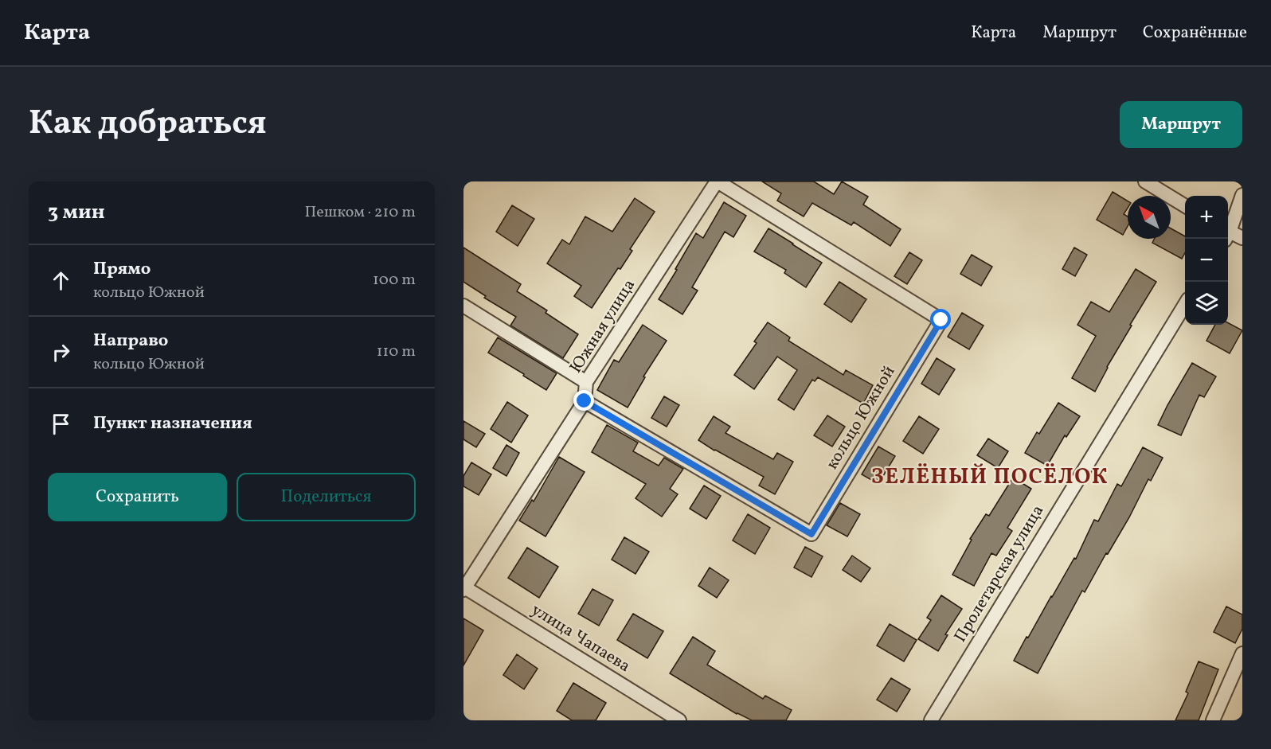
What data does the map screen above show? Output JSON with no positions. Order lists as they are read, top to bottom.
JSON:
{
  "streets": {
    "street": [
      "Южная улица",
      "кольцо Южной",
      "Пролетарская улица",
      "улица Чапаева"
    ]
  },
  "crossings": [
    ["Южная улица", "кольцо Южной"],
    ["Южная улица", "улица Чапаева"]
  ],
  "districts": ["ЗЕЛЁНЫЙ ПОСЁЛОК"],
  "north": "top left",
  "page": {
    "header": "Карта",
    "nav": ["Карта", "Маршрут", "Сохранённые"],
    "title": "Как добраться",
    "buttons": [
      "Маршрут",
      ["Сохранить", "Поделиться"]
    ],
    "heading": ["3 мин", "Пешком · 210 m"],
    "map_buttons": ["+", "−"],
    "list": [
      ["Прямо", "кольцо Южной", "100 m"],
      ["Направо", "кольцо Южной", "110 m"],
      "Пункт назначения"
    ]
  }
}
